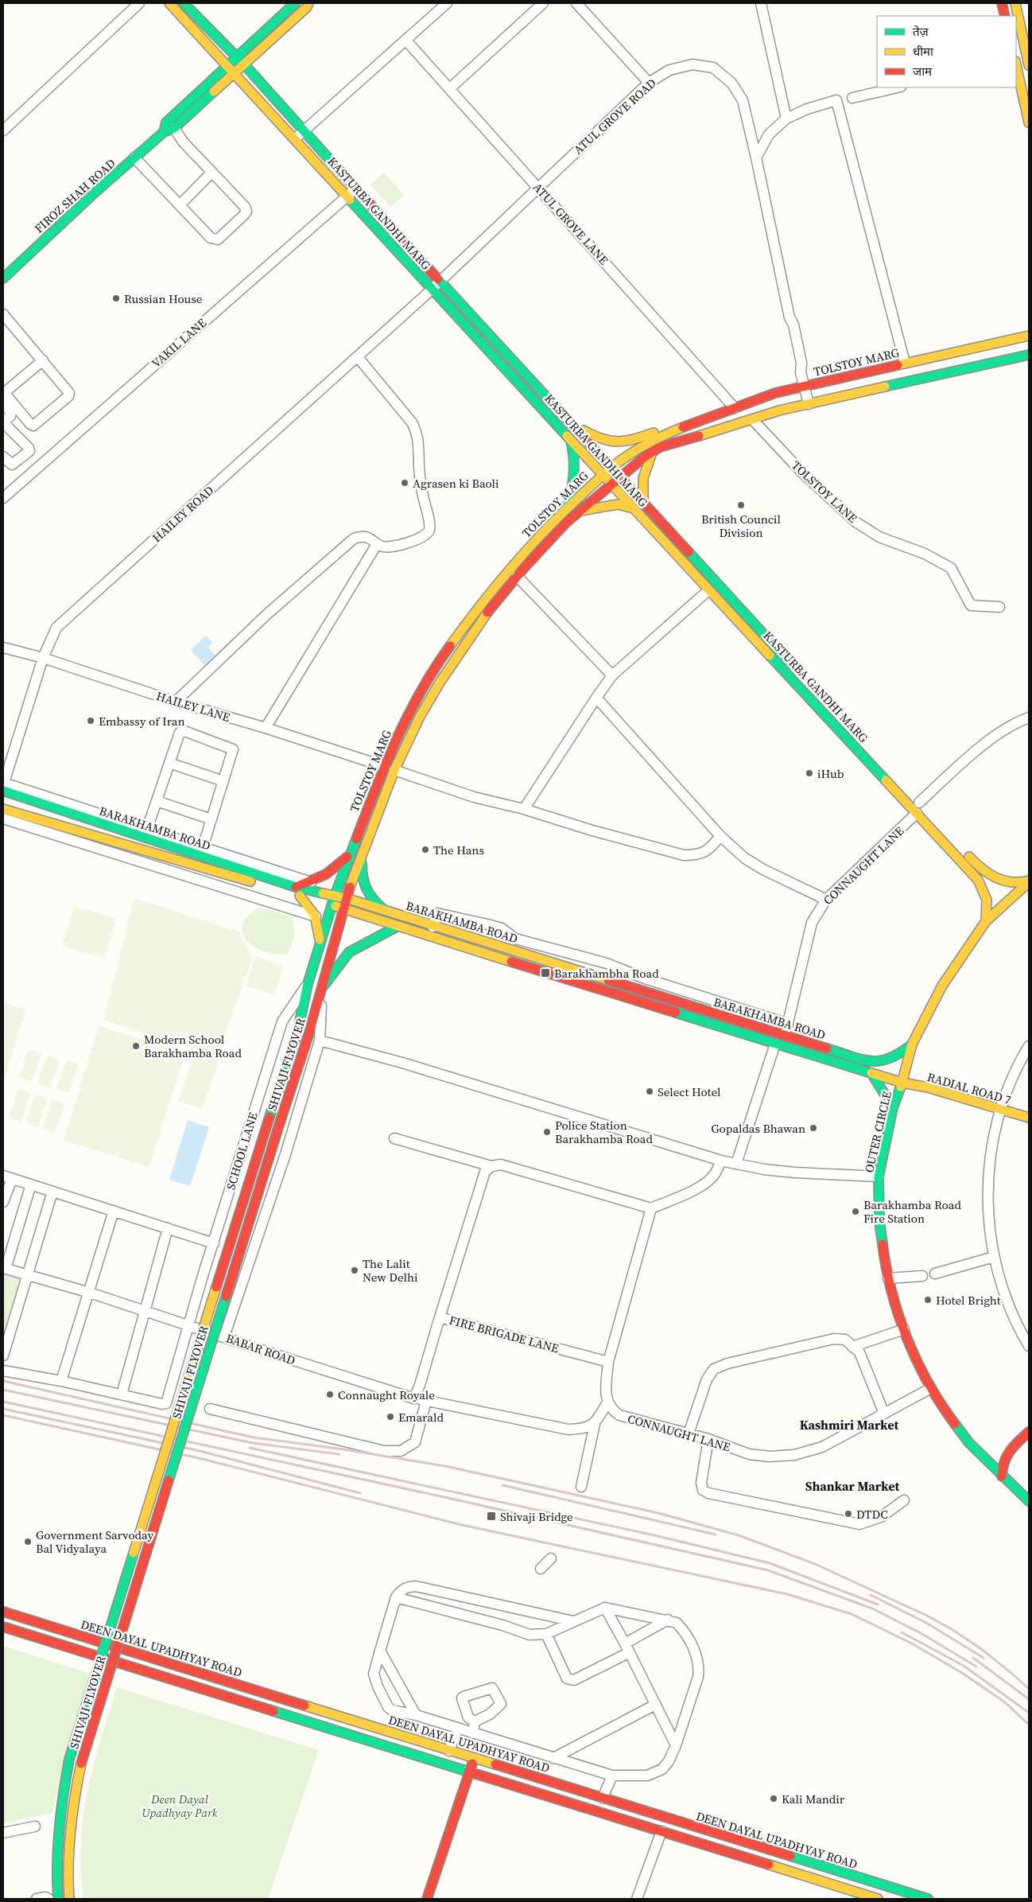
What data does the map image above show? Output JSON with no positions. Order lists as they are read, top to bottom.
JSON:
{
  "streets": {
    "main road": [
      "FIROZ SHAH ROAD",
      "KASTURBA GANDHI MARG",
      "TOLSTOY MARG",
      "BARAKHAMBA ROAD",
      "SHIVAJI FLYOVER",
      "RADIAL ROAD 7",
      "OUTER CIRCLE",
      "DEEN DAYAL UPADHYAY ROAD"
    ],
    "street": [
      "ATUL GROVE ROAD",
      "ATUL GROVE LANE",
      "VAKIL LANE",
      "TOLSTOY LANE",
      "HAILEY ROAD",
      "HAILEY LANE",
      "CONNAUGHT LANE",
      "SCHOOL LANE",
      "FIRE BRIGADE LANE",
      "BABAR ROAD"
    ]
  },
  "crossings": [
    ["ATUL GROVE ROAD", "KASTURBA GANDHI MARG"],
    ["ATUL GROVE ROAD", "ATUL GROVE LANE"],
    ["ATUL GROVE ROAD", "TOLSTOY MARG"],
    ["ATUL GROVE ROAD", "HAILEY ROAD"],
    ["FIROZ SHAH ROAD", "KASTURBA GANDHI MARG"],
    ["KASTURBA GANDHI MARG", "VAKIL LANE"],
    ["KASTURBA GANDHI MARG", "TOLSTOY MARG"],
    ["KASTURBA GANDHI MARG", "HAILEY ROAD"],
    ["KASTURBA GANDHI MARG", "CONNAUGHT LANE"],
    ["KASTURBA GANDHI MARG", "OUTER CIRCLE"],
    ["ATUL GROVE LANE", "TOLSTOY MARG"],
    ["TOLSTOY MARG", "TOLSTOY LANE"],
    ["TOLSTOY MARG", "HAILEY LANE"],
    ["TOLSTOY MARG", "BARAKHAMBA ROAD"],
    ["TOLSTOY MARG", "SHIVAJI FLYOVER"],
    ["HAILEY ROAD", "HAILEY LANE"],
    ["HAILEY ROAD", "BARAKHAMBA ROAD"],
    ["BARAKHAMBA ROAD", "CONNAUGHT LANE"],
    ["BARAKHAMBA ROAD", "SHIVAJI FLYOVER"],
    ["BARAKHAMBA ROAD", "RADIAL ROAD 7"],
    ["BARAKHAMBA ROAD", "OUTER CIRCLE"],
    ["CONNAUGHT LANE", "OUTER CIRCLE"],
    ["SHIVAJI FLYOVER", "SCHOOL LANE"],
    ["RADIAL ROAD 7", "OUTER CIRCLE"],
    ["SCHOOL LANE", "BABAR ROAD"]
  ],
  "districts": ["Kashmiri Market", "Shankar Market"],
  "parks": ["Deen Dayal Upadhyay Park"],
  "places": {
    "other": [
      "Russian House",
      "Agrasen ki Baoli",
      "British Council Division",
      "Embassy of Iran",
      "iHub",
      "The Hans",
      "Modern School Barakhamba Road",
      "Select Hotel",
      "Gopaldas Bhawan",
      "Police Station Barakhamba Road",
      "Barakhamba Road Fire Station",
      "The Lalit New Delhi",
      "Hotel Bright",
      "Connaught Royale",
      "Emarald",
      "DTDC",
      "Government Sarvoday Bal Vidyalaya",
      "Kali Mandir"
    ],
    "transit": ["Barakhambha Road", "Shivaji Bridge"]
  },
  "legend": ["तेज़", "धीमा", "जाम"]
}
